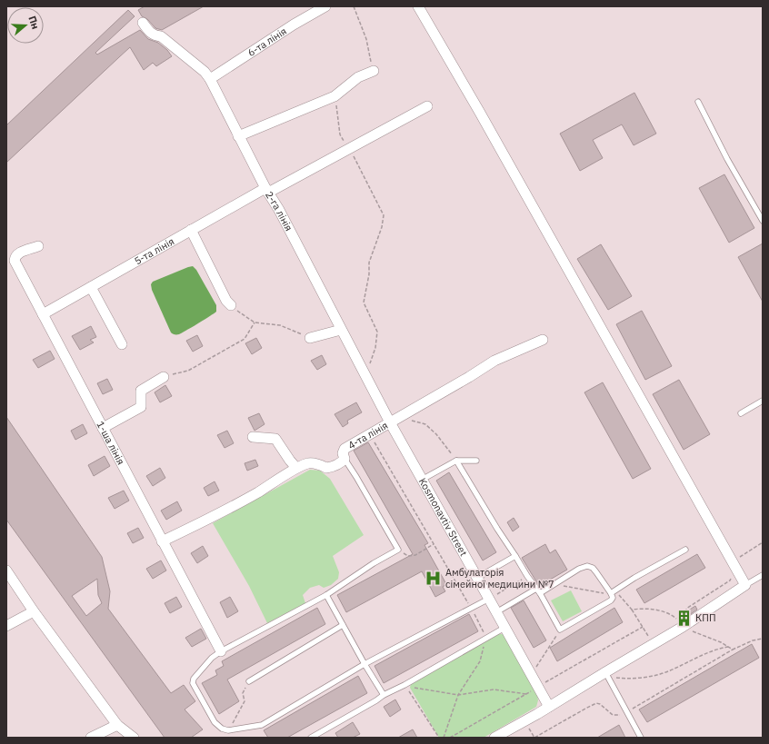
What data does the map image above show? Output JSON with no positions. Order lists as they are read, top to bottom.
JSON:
{
  "streets": {
    "street": [
      "6-та лінія",
      "2-га лінія",
      "5-та лінія",
      "4-та лінія",
      "1-ша лінія",
      "Kosmonavtiv Street"
    ]
  },
  "crossings": [
    ["6-та лінія", "2-га лінія"],
    ["2-га лінія", "5-та лінія"],
    ["2-га лінія", "4-та лінія"],
    ["2-га лінія", "Kosmonavtiv Street"],
    ["5-та лінія", "1-ша лінія"],
    ["4-та лінія", "1-ша лінія"],
    ["4-та лінія", "Kosmonavtiv Street"]
  ],
  "places": {
    "hospital": ["Амбулаторія сімейної медицини №7"],
    "building": ["КПП"]
  },
  "north": "right"
}
